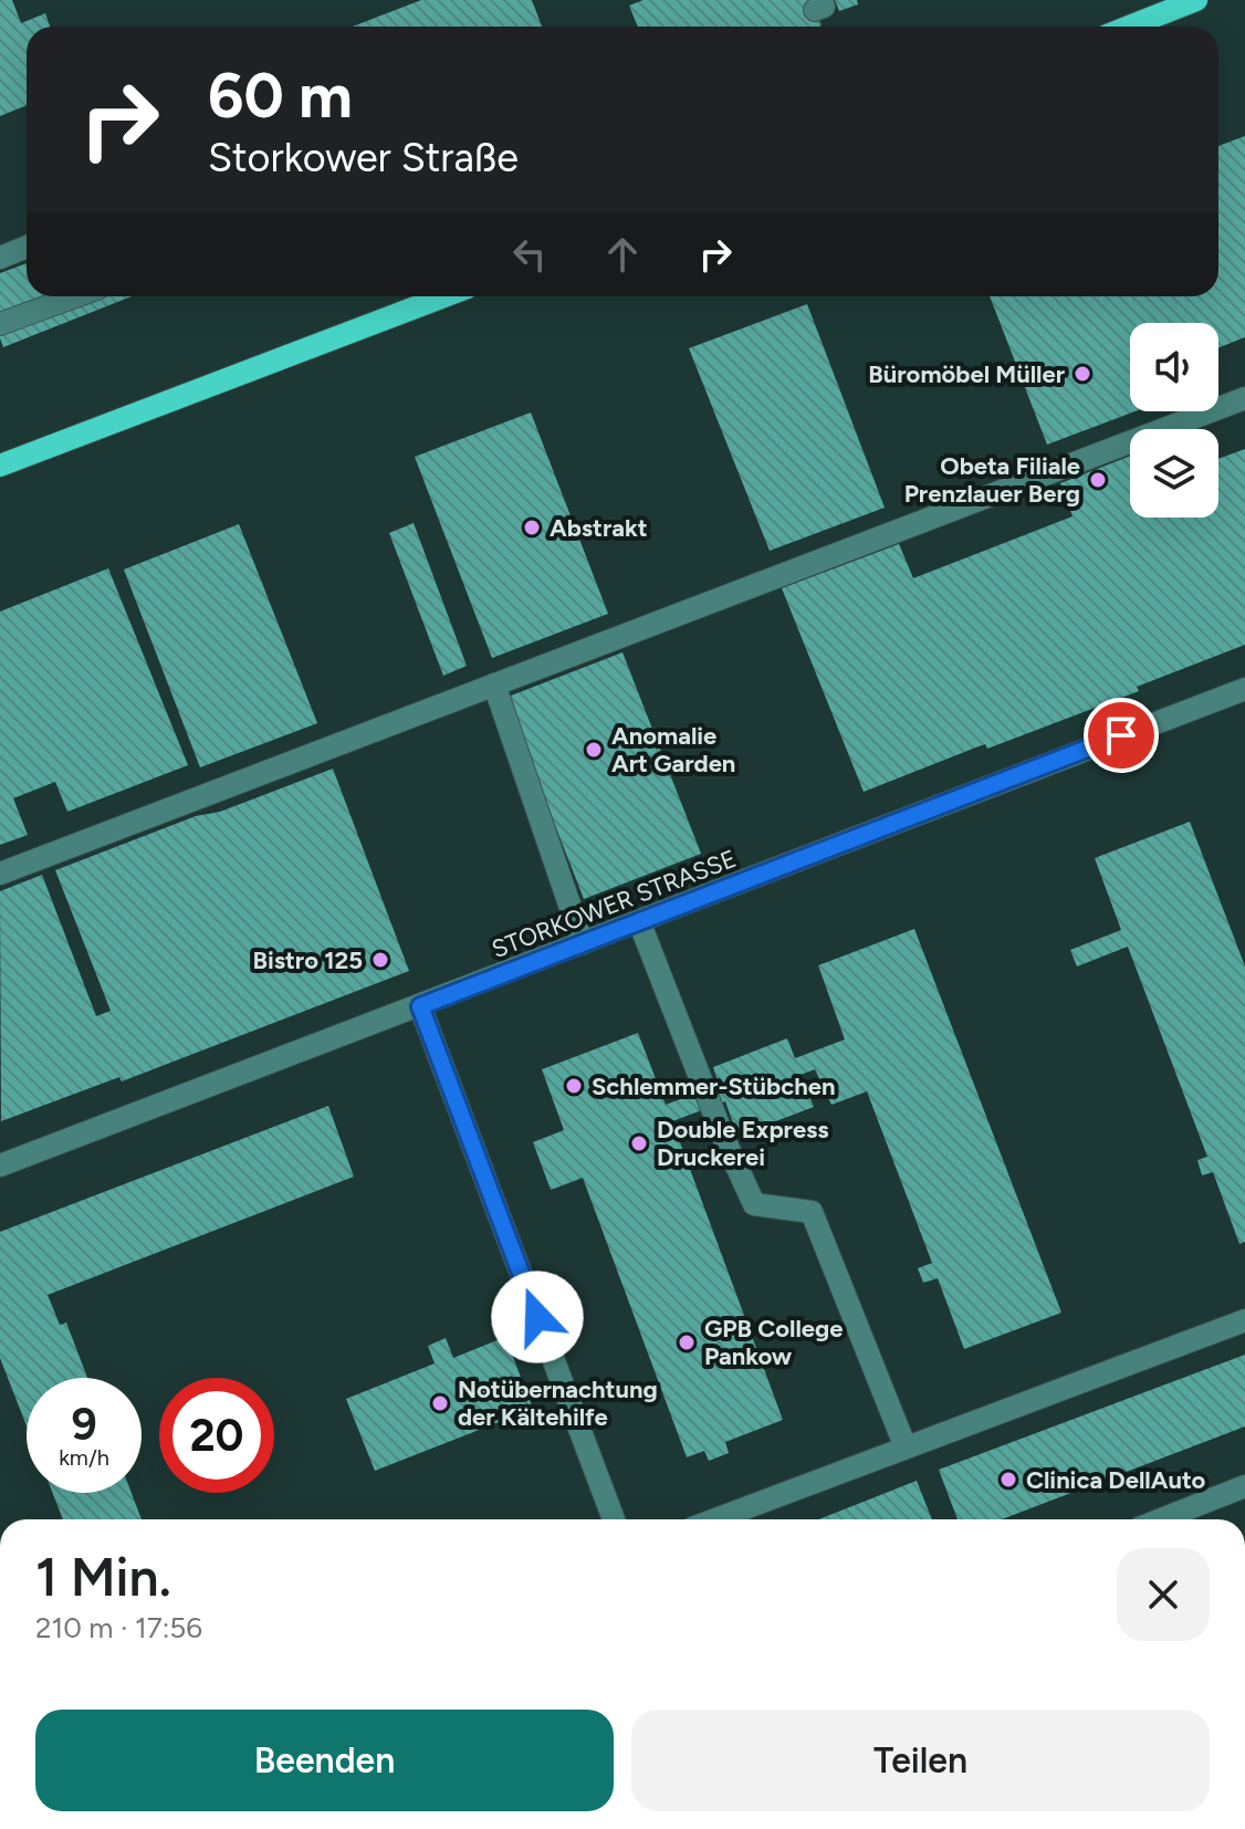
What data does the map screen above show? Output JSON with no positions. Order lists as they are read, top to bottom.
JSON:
{
  "streets": {
    "street": ["STORKOWER STRASSE"]
  },
  "places": [
    "Büromöbel Müller",
    "Obeta Filiale Prenzlauer Berg",
    "Abstrakt",
    "Anomalie Art Garden",
    "Bistro 125",
    "Schlemmer-Stübchen",
    "Double Express Druckerei",
    "GPB College Pankow",
    "Notübernachtung der Kältehilfe",
    "Clinica DellAuto"
  ],
  "page": {
    "turn": ["60 m", "Storkower Straße"],
    "speed": "9 km/h",
    "limit": "20",
    "heading": ["1 Min.", "210 m · 17:56"],
    "buttons": ["Beenden", "Teilen"]
  }
}
